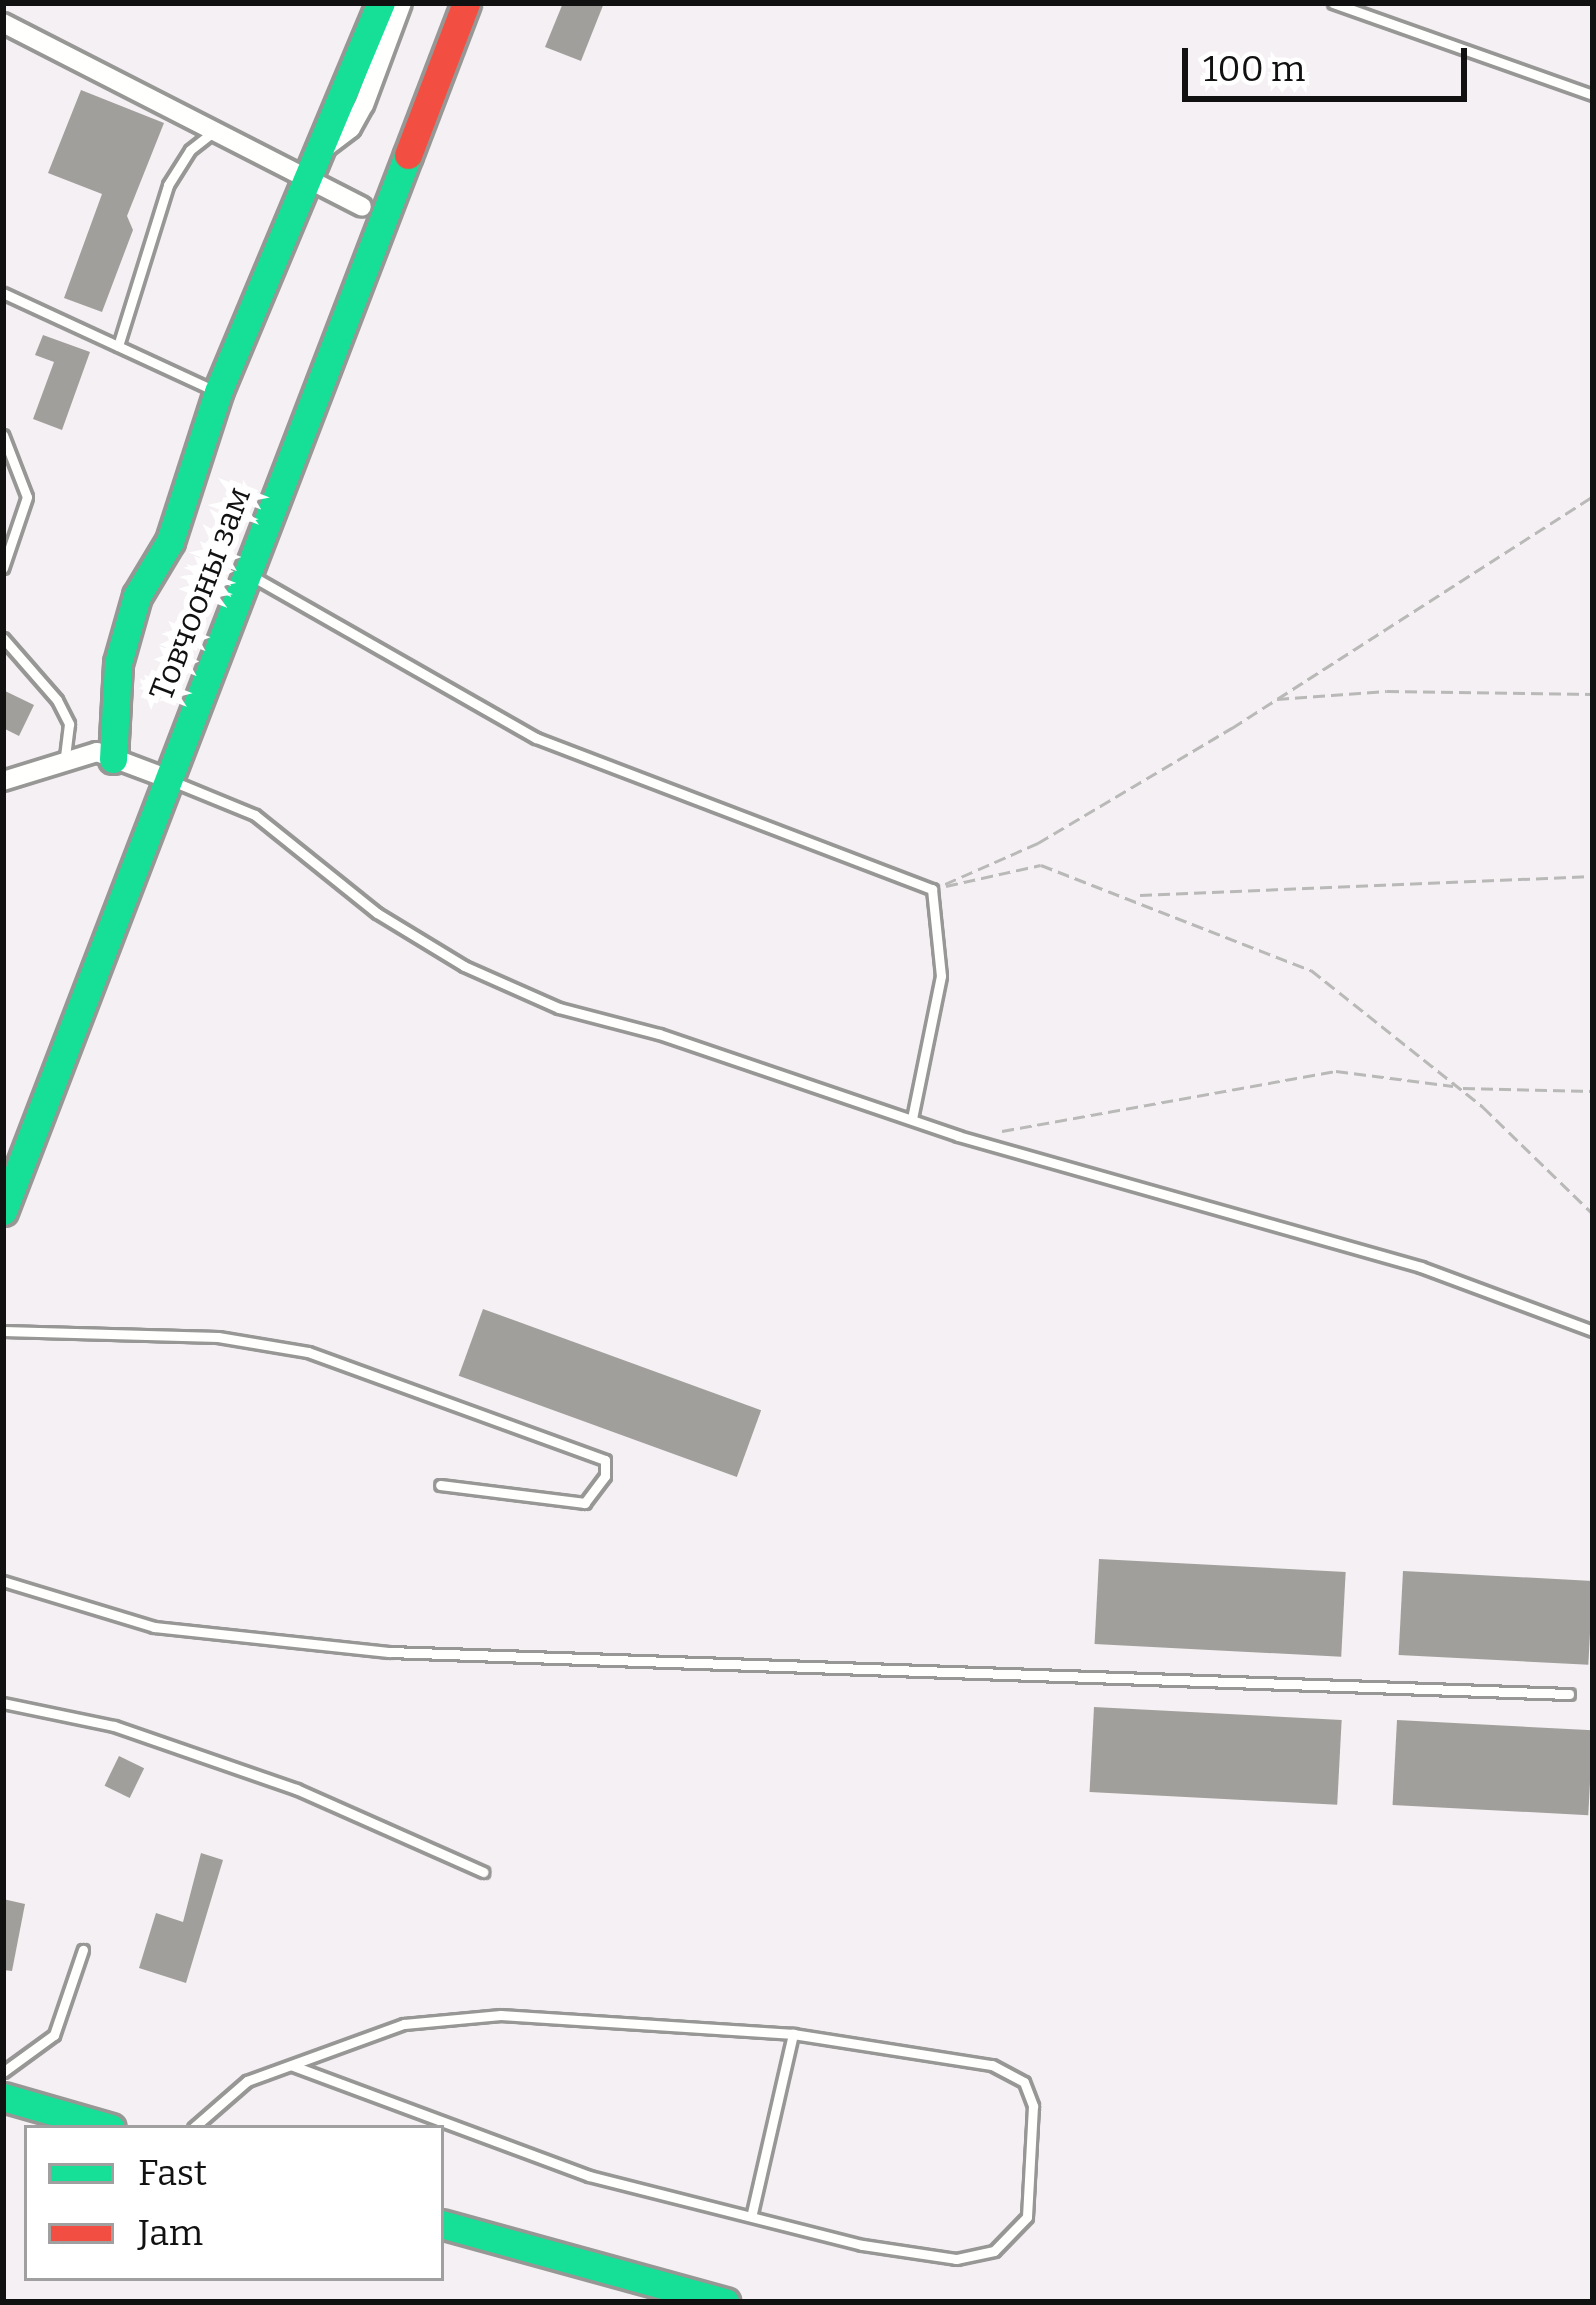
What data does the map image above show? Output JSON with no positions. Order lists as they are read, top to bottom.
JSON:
{
  "streets": {
    "main road": ["Товчооны зам"]
  },
  "legend": ["Fast", "Jam"],
  "scale_bar": "100 m"
}
